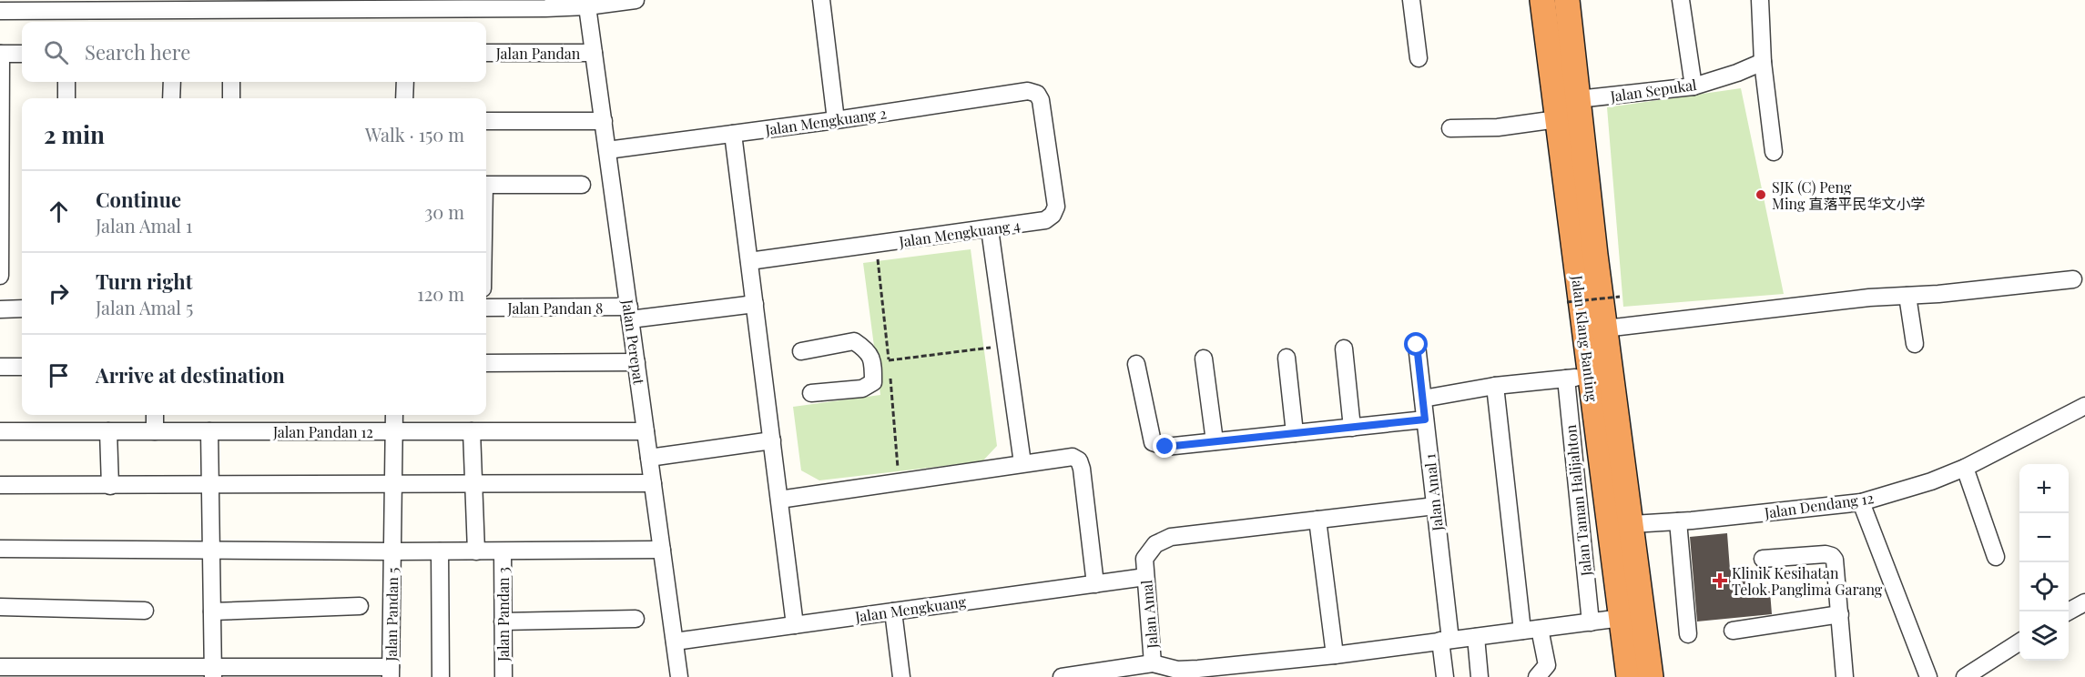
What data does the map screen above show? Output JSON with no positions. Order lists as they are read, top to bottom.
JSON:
{
  "streets": {
    "highway": ["Jalan Klang Banting"],
    "street": [
      "Jalan Pandan",
      "Jalan Sepukal",
      "Jalan Mengkuang 2",
      "Jalan Mengkuang 4",
      "Jalan Pandan 8",
      "Jalan Perepat",
      "Jalan Pandan 12",
      "Jalan Amal 1",
      "Jalan Taman Halijahton",
      "Jalan Dendang 12",
      "Jalan Mengkuang",
      "Jalan Pandan 5",
      "Jalan Pandan 3",
      "Jalan Amal"
    ]
  },
  "crossings": [
    ["Jalan Pandan", "Jalan Perepat"],
    ["Jalan Sepukal", "Jalan Klang Banting"],
    ["Jalan Mengkuang 2", "Jalan Mengkuang 4"],
    ["Jalan Mengkuang 2", "Jalan Perepat"],
    ["Jalan Pandan 8", "Jalan Perepat"],
    ["Jalan Klang Banting", "Jalan Taman Halijahton"],
    ["Jalan Klang Banting", "Jalan Dendang 12"],
    ["Jalan Klang Banting", "Jalan Amal"],
    ["Jalan Perepat", "Jalan Pandan 12"],
    ["Jalan Perepat", "Jalan Mengkuang"],
    ["Jalan Pandan 12", "Jalan Pandan 5"],
    ["Jalan Amal 1", "Jalan Amal"],
    ["Jalan Taman Halijahton", "Jalan Amal"],
    ["Jalan Mengkuang", "Jalan Amal"]
  ],
  "places": {
    "other": ["SJK (C) Peng Ming 直落平民华文小学"],
    "health": ["Klinik Kesihatan Telok Panglima Garang"]
  },
  "page": {
    "search": "Search here",
    "heading": ["2 min", "Walk · 150 m"],
    "list": [
      ["Continue", "Jalan Amal 1", "30 m"],
      ["Turn right", "Jalan Amal 5", "120 m"],
      "Arrive at destination"
    ],
    "map_buttons": ["+", "−"]
  }
}
